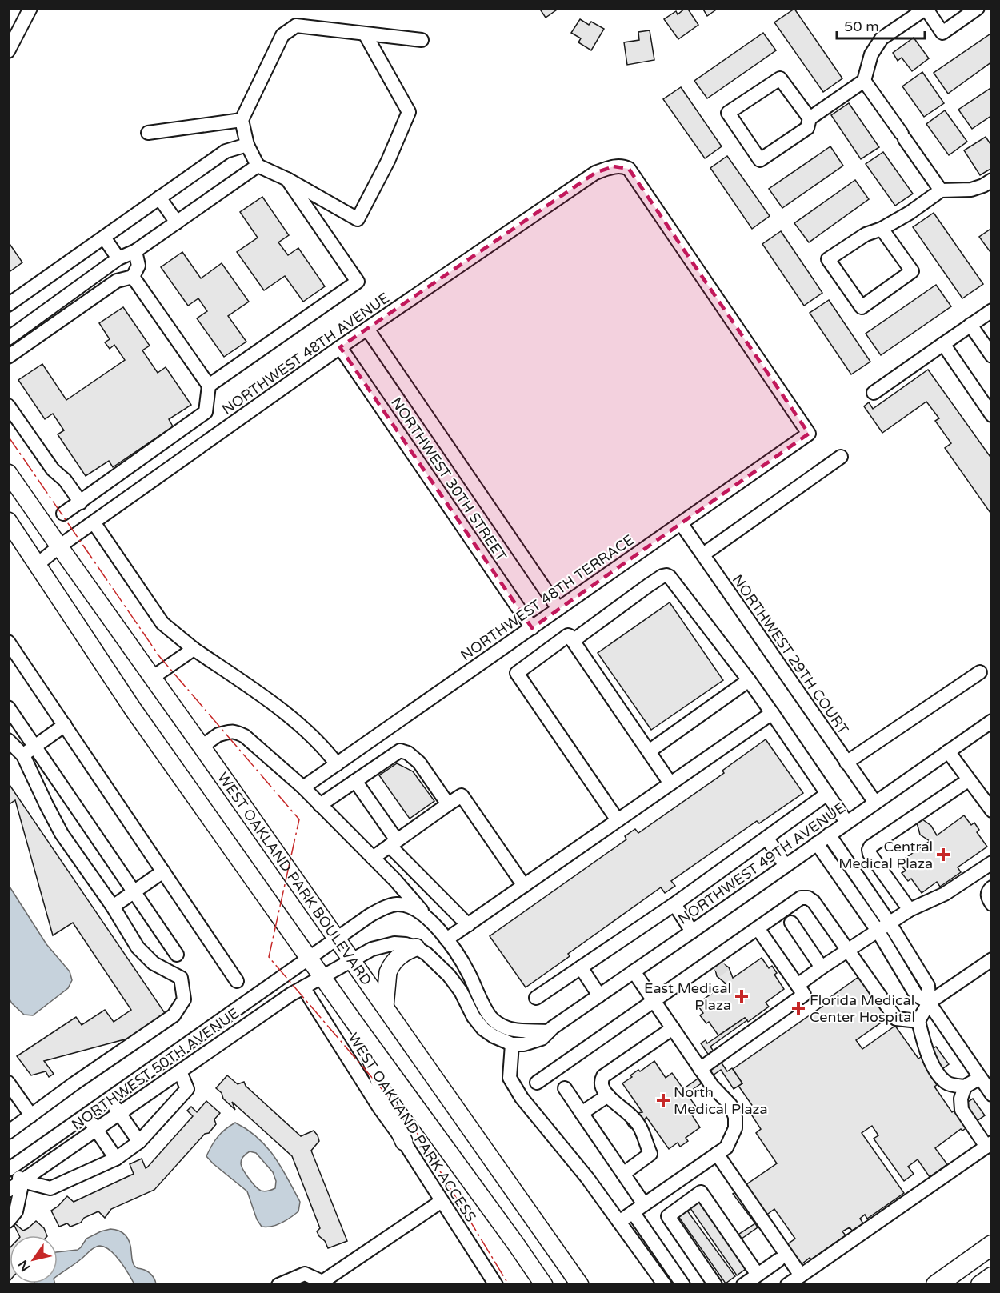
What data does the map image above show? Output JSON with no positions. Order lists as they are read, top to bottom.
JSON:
{
  "streets": {
    "main road": ["WEST OAKLAND PARK BOULEVARD"],
    "street": [
      "NORTHWEST 48TH AVENUE",
      "NORTHWEST 30TH STREET",
      "NORTHWEST 48TH TERRACE",
      "NORTHWEST 29TH COURT",
      "NORTHWEST 49TH AVENUE",
      "NORTHWEST 50TH AVENUE",
      "WEST OAKLAND PARK ACCESS"
    ]
  },
  "crossings": [
    ["NORTHWEST 48TH AVENUE", "NORTHWEST 30TH STREET"],
    ["NORTHWEST 48TH AVENUE", "NORTHWEST 48TH TERRACE"],
    ["NORTHWEST 48TH AVENUE", "WEST OAKLAND PARK BOULEVARD"],
    ["NORTHWEST 30TH STREET", "NORTHWEST 48TH TERRACE"],
    ["NORTHWEST 48TH TERRACE", "NORTHWEST 29TH COURT"],
    ["NORTHWEST 29TH COURT", "NORTHWEST 49TH AVENUE"],
    ["NORTHWEST 50TH AVENUE", "WEST OAKLAND PARK ACCESS"]
  ],
  "places": {
    "health": [
      "Central Medical Plaza",
      "East Medical Plaza",
      "Florida Medical Center Hospital",
      "North Medical Plaza"
    ]
  },
  "scale_bar": "50 m",
  "north": "bottom left"
}
